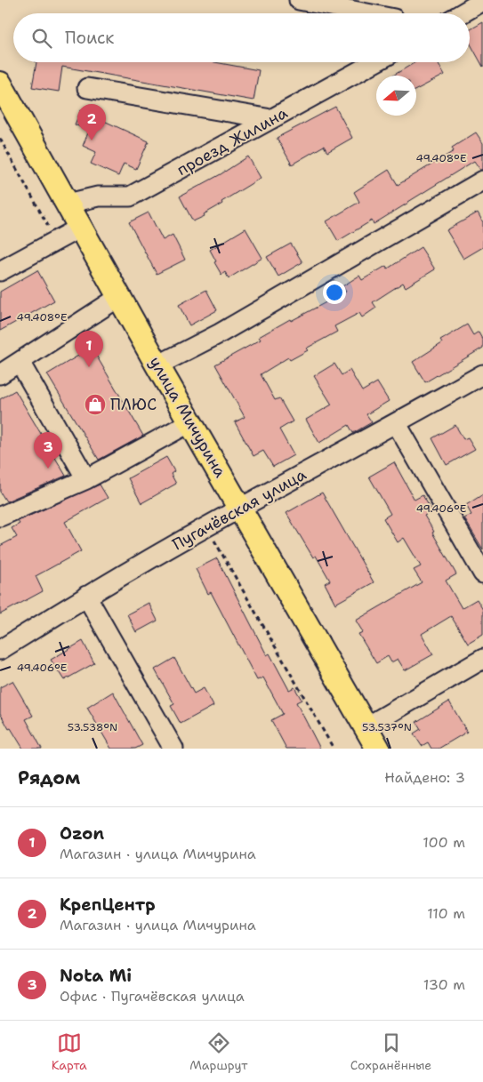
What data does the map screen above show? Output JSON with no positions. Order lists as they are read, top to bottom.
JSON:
{
  "streets": {
    "main road": ["улица Мичурина"],
    "street": ["проезд Жилина", "Пугачёвская улица"]
  },
  "crossings": [
    ["проезд Жилина", "улица Мичурина"],
    ["улица Мичурина", "Пугачёвская улица"]
  ],
  "places": {
    "shop": ["ПЛЮС"]
  },
  "north": "left",
  "page": {
    "search": "Поиск",
    "pins": ["2", "1", "3"],
    "heading": ["Рядом", "Найдено: 3"],
    "list": [
      {
        "mark": "1",
        "name": "Ozon",
        "note": "Магазин · улица Мичурина",
        "value": "100 m"
      },
      {
        "mark": "2",
        "name": "КрепЦентр",
        "note": "Магазин · улица Мичурина",
        "value": "110 m"
      },
      {
        "mark": "3",
        "name": "Nota Mi",
        "note": "Офис · Пугачёвская улица",
        "value": "130 m"
      }
    ],
    "nav": ["Карта", "Маршрут", "Сохранённые"]
  },
  "coordinates": [
    "49.408°E",
    "49.406°E",
    "53.538°N",
    "53.537°N"
  ]
}
